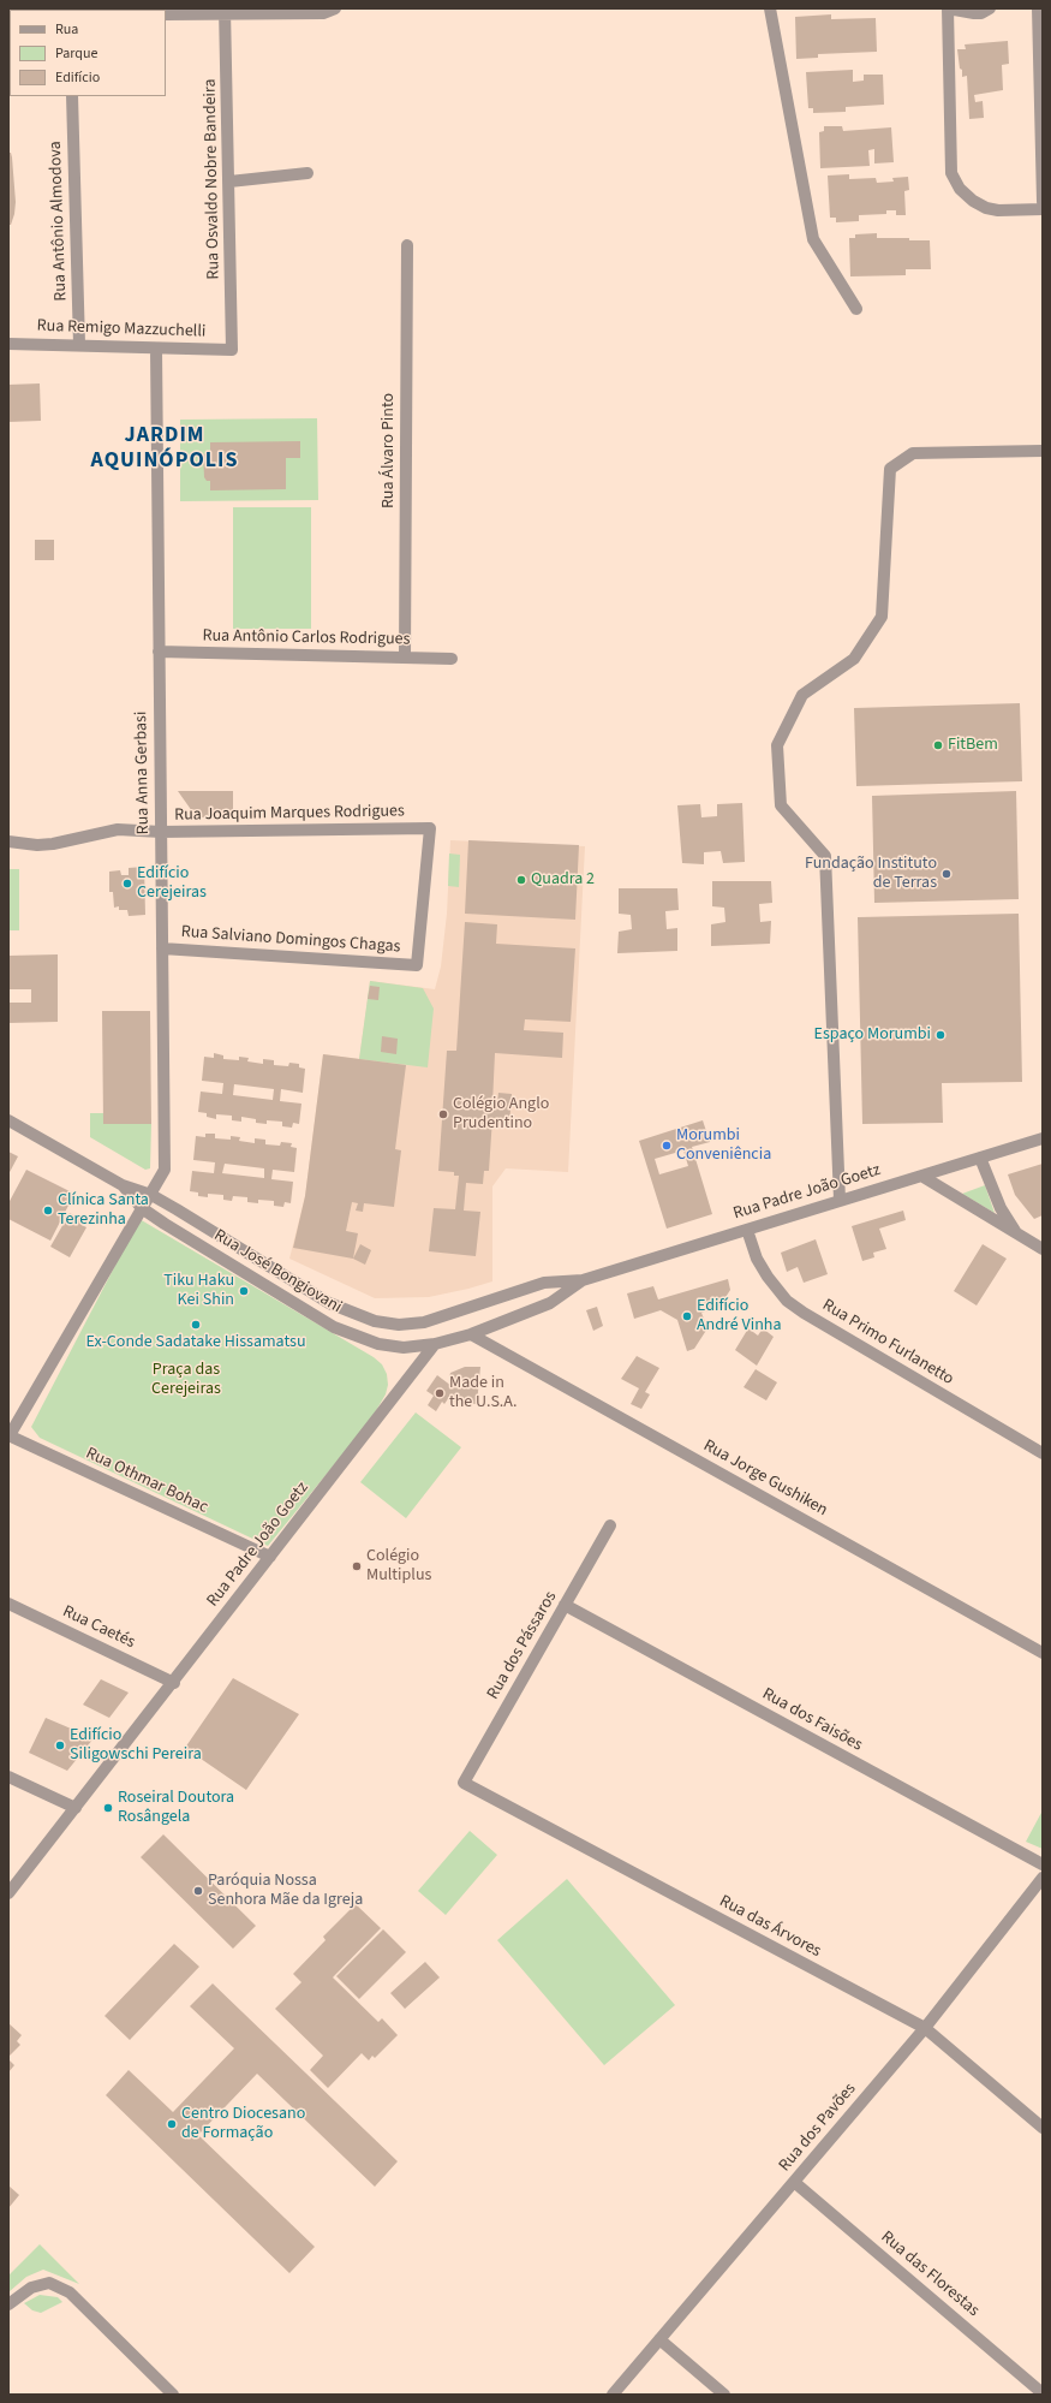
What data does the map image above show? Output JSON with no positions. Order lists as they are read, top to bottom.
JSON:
{
  "streets": {
    "street": [
      "Rua Osvaldo Nobre Bandeira",
      "Rua Antônio Almodova",
      "Rua Remigo Mazzuchelli",
      "Rua Álvaro Pinto",
      "Rua Antônio Carlos Rodrigues",
      "Rua Anna Gerbasi",
      "Rua Joaquim Marques Rodrigues",
      "Rua Salviano Domingos Chagas",
      "Rua Padre João Goetz",
      "Rua José Bongiovani",
      "Rua Primo Furlanetto",
      "Rua Jorge Gushiken",
      "Rua Othmar Bohac",
      "Rua Caetés",
      "Rua dos Pássaros",
      "Rua dos Faisões",
      "Rua das Árvores",
      "Rua dos Pavões",
      "Rua das Florestas"
    ]
  },
  "crossings": [
    ["Rua Osvaldo Nobre Bandeira", "Rua Remigo Mazzuchelli"],
    ["Rua Antônio Almodova", "Rua Remigo Mazzuchelli"],
    ["Rua Remigo Mazzuchelli", "Rua Anna Gerbasi"],
    ["Rua Álvaro Pinto", "Rua Antônio Carlos Rodrigues"],
    ["Rua Antônio Carlos Rodrigues", "Rua Anna Gerbasi"],
    ["Rua Anna Gerbasi", "Rua Joaquim Marques Rodrigues"],
    ["Rua Anna Gerbasi", "Rua Salviano Domingos Chagas"],
    ["Rua Anna Gerbasi", "Rua José Bongiovani"],
    ["Rua Anna Gerbasi", "Rua Othmar Bohac"],
    ["Rua Joaquim Marques Rodrigues", "Rua Salviano Domingos Chagas"],
    ["Rua Padre João Goetz", "Rua José Bongiovani"],
    ["Rua Padre João Goetz", "Rua Primo Furlanetto"],
    ["Rua Padre João Goetz", "Rua Jorge Gushiken"],
    ["Rua Padre João Goetz", "Rua Othmar Bohac"],
    ["Rua Padre João Goetz", "Rua Caetés"],
    ["Rua dos Pássaros", "Rua dos Faisões"],
    ["Rua dos Pássaros", "Rua das Árvores"],
    ["Rua das Árvores", "Rua dos Pavões"],
    ["Rua dos Pavões", "Rua das Florestas"]
  ],
  "districts": ["JARDIM AQUINÓPOLIS"],
  "parks": ["Praça das Cerejeiras"],
  "places": [
    "FitBem",
    "Fundação Instituto de Terras",
    "Quadra 2",
    "Edifício Cerejeiras",
    "Espaço Morumbi",
    "Colégio Anglo Prudentino",
    "Morumbi Conveniência",
    "Clínica Santa Terezinha",
    "Tiku Haku Kei Shin",
    "Edifício André Vinha",
    "Ex-Conde Sadatake Hissamatsu",
    "Made in the U.S.A.",
    "Colégio Multiplus",
    "Edifício Siligowschi Pereira",
    "Roseiral Doutora Rosângela",
    "Paróquia Nossa Senhora Mãe da Igreja",
    "Centro Diocesano de Formação"
  ],
  "legend": ["Rua", "Parque", "Edifício"]
}
